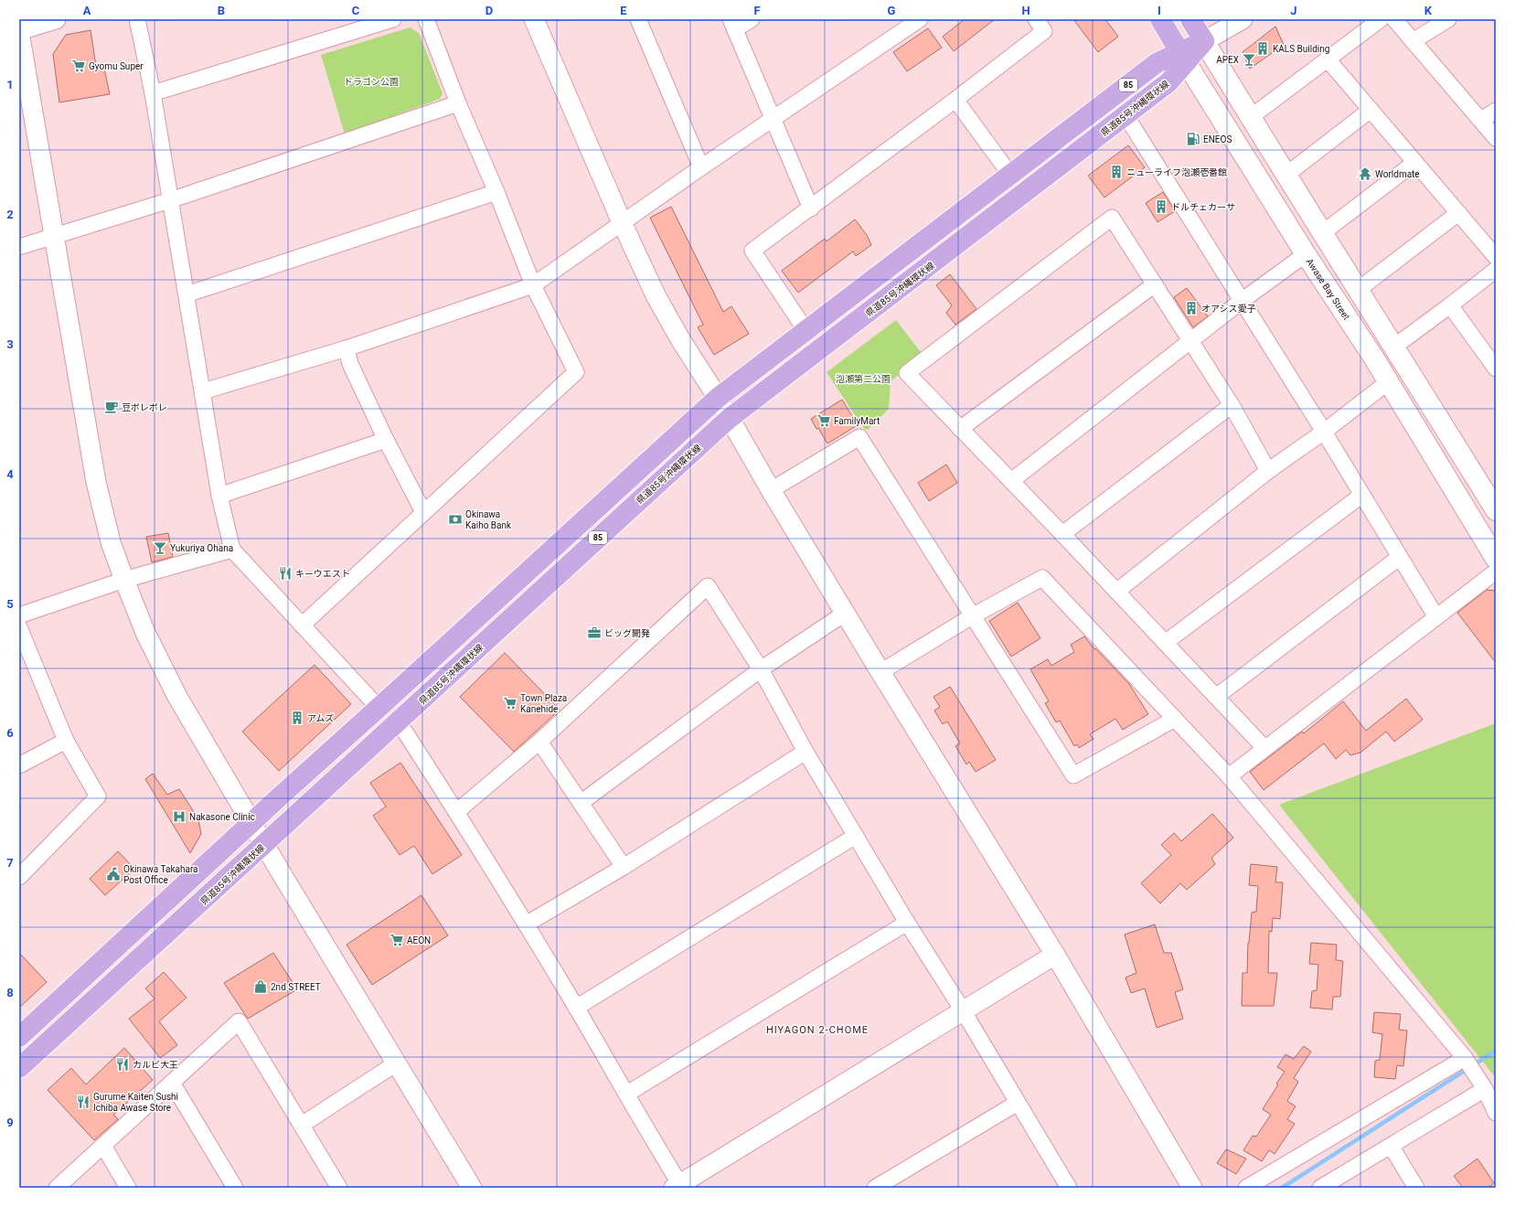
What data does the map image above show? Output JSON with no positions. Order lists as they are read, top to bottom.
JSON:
{
  "streets": {
    "main road": ["85", "県道85号沖縄環状線", "Awase Bay Street"]
  },
  "crossings": [
    ["県道85号沖縄環状線", "Awase Bay Street"]
  ],
  "districts": ["HIYAGON 2-CHOME"],
  "parks": ["ドラゴン公園", "泡瀬第二公園"],
  "places": {
    "building": [
      "KALS Building",
      "ニューライフ泡瀬壱番館",
      "ドルチェカーサ",
      "オアシス愛子",
      "アムズ"
    ],
    "bar": ["APEX", "Yukuriya Ohana"],
    "supermarket": [
      "Gyomu Super",
      "FamilyMart",
      "Town Plaza Kanehide",
      "AEON"
    ],
    "fuel station": ["ENEOS"],
    "temple": ["Worldmate"],
    "cafe": ["豆ポレポレ"],
    "bank": ["Okinawa Kaiho Bank"],
    "restaurant": ["キーウエスト", "カルビ大王", "Gurume Kaiten Sushi Ichiba Awase Store"],
    "office": ["ビッグ開発"],
    "hospital": ["Nakasone Clinic"],
    "public building": ["Okinawa Takahara Post Office"],
    "shop": ["2nd STREET"]
  },
  "grid": {
    "columns": [
      "A",
      "B",
      "C",
      "D",
      "E",
      "F",
      "G",
      "H",
      "I",
      "J",
      "K"
    ],
    "rows": [
      "1",
      "2",
      "3",
      "4",
      "5",
      "6",
      "7",
      "8",
      "9"
    ]
  }
}
